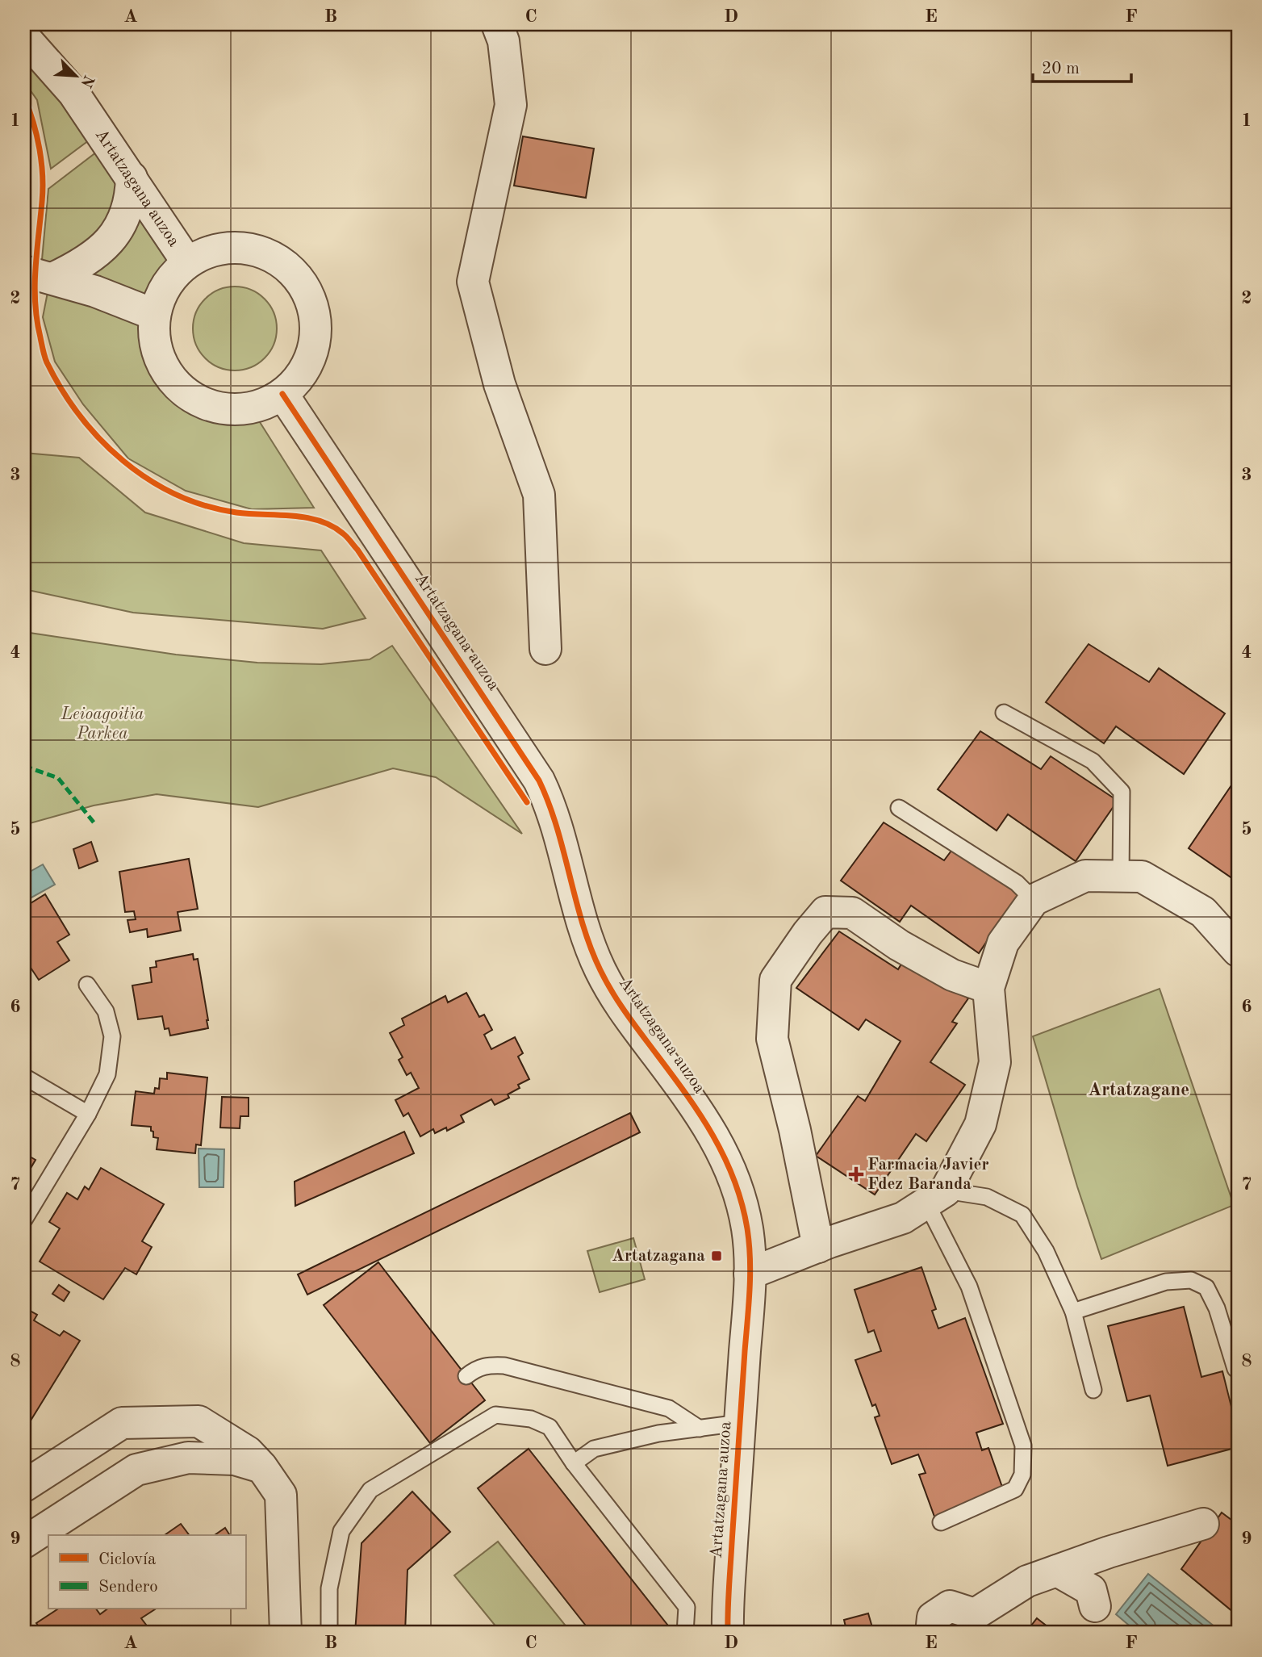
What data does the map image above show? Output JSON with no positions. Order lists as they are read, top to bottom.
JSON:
{
  "streets": {
    "street": ["Artatzagana auzoa"]
  },
  "districts": ["Artatzagane"],
  "parks": ["Leioagoitia Parkea"],
  "places": {
    "health": ["Farmacia Javier Fdez Baranda"],
    "transit": ["Artatzagana"]
  },
  "legend": ["Ciclovía", "Sendero"],
  "scale_bar": "20 m",
  "north": "bottom right",
  "grid": {
    "columns": [
      "A",
      "B",
      "C",
      "D",
      "E",
      "F"
    ],
    "rows": [
      "1",
      "2",
      "3",
      "4",
      "5",
      "6",
      "7",
      "8",
      "9"
    ]
  }
}
